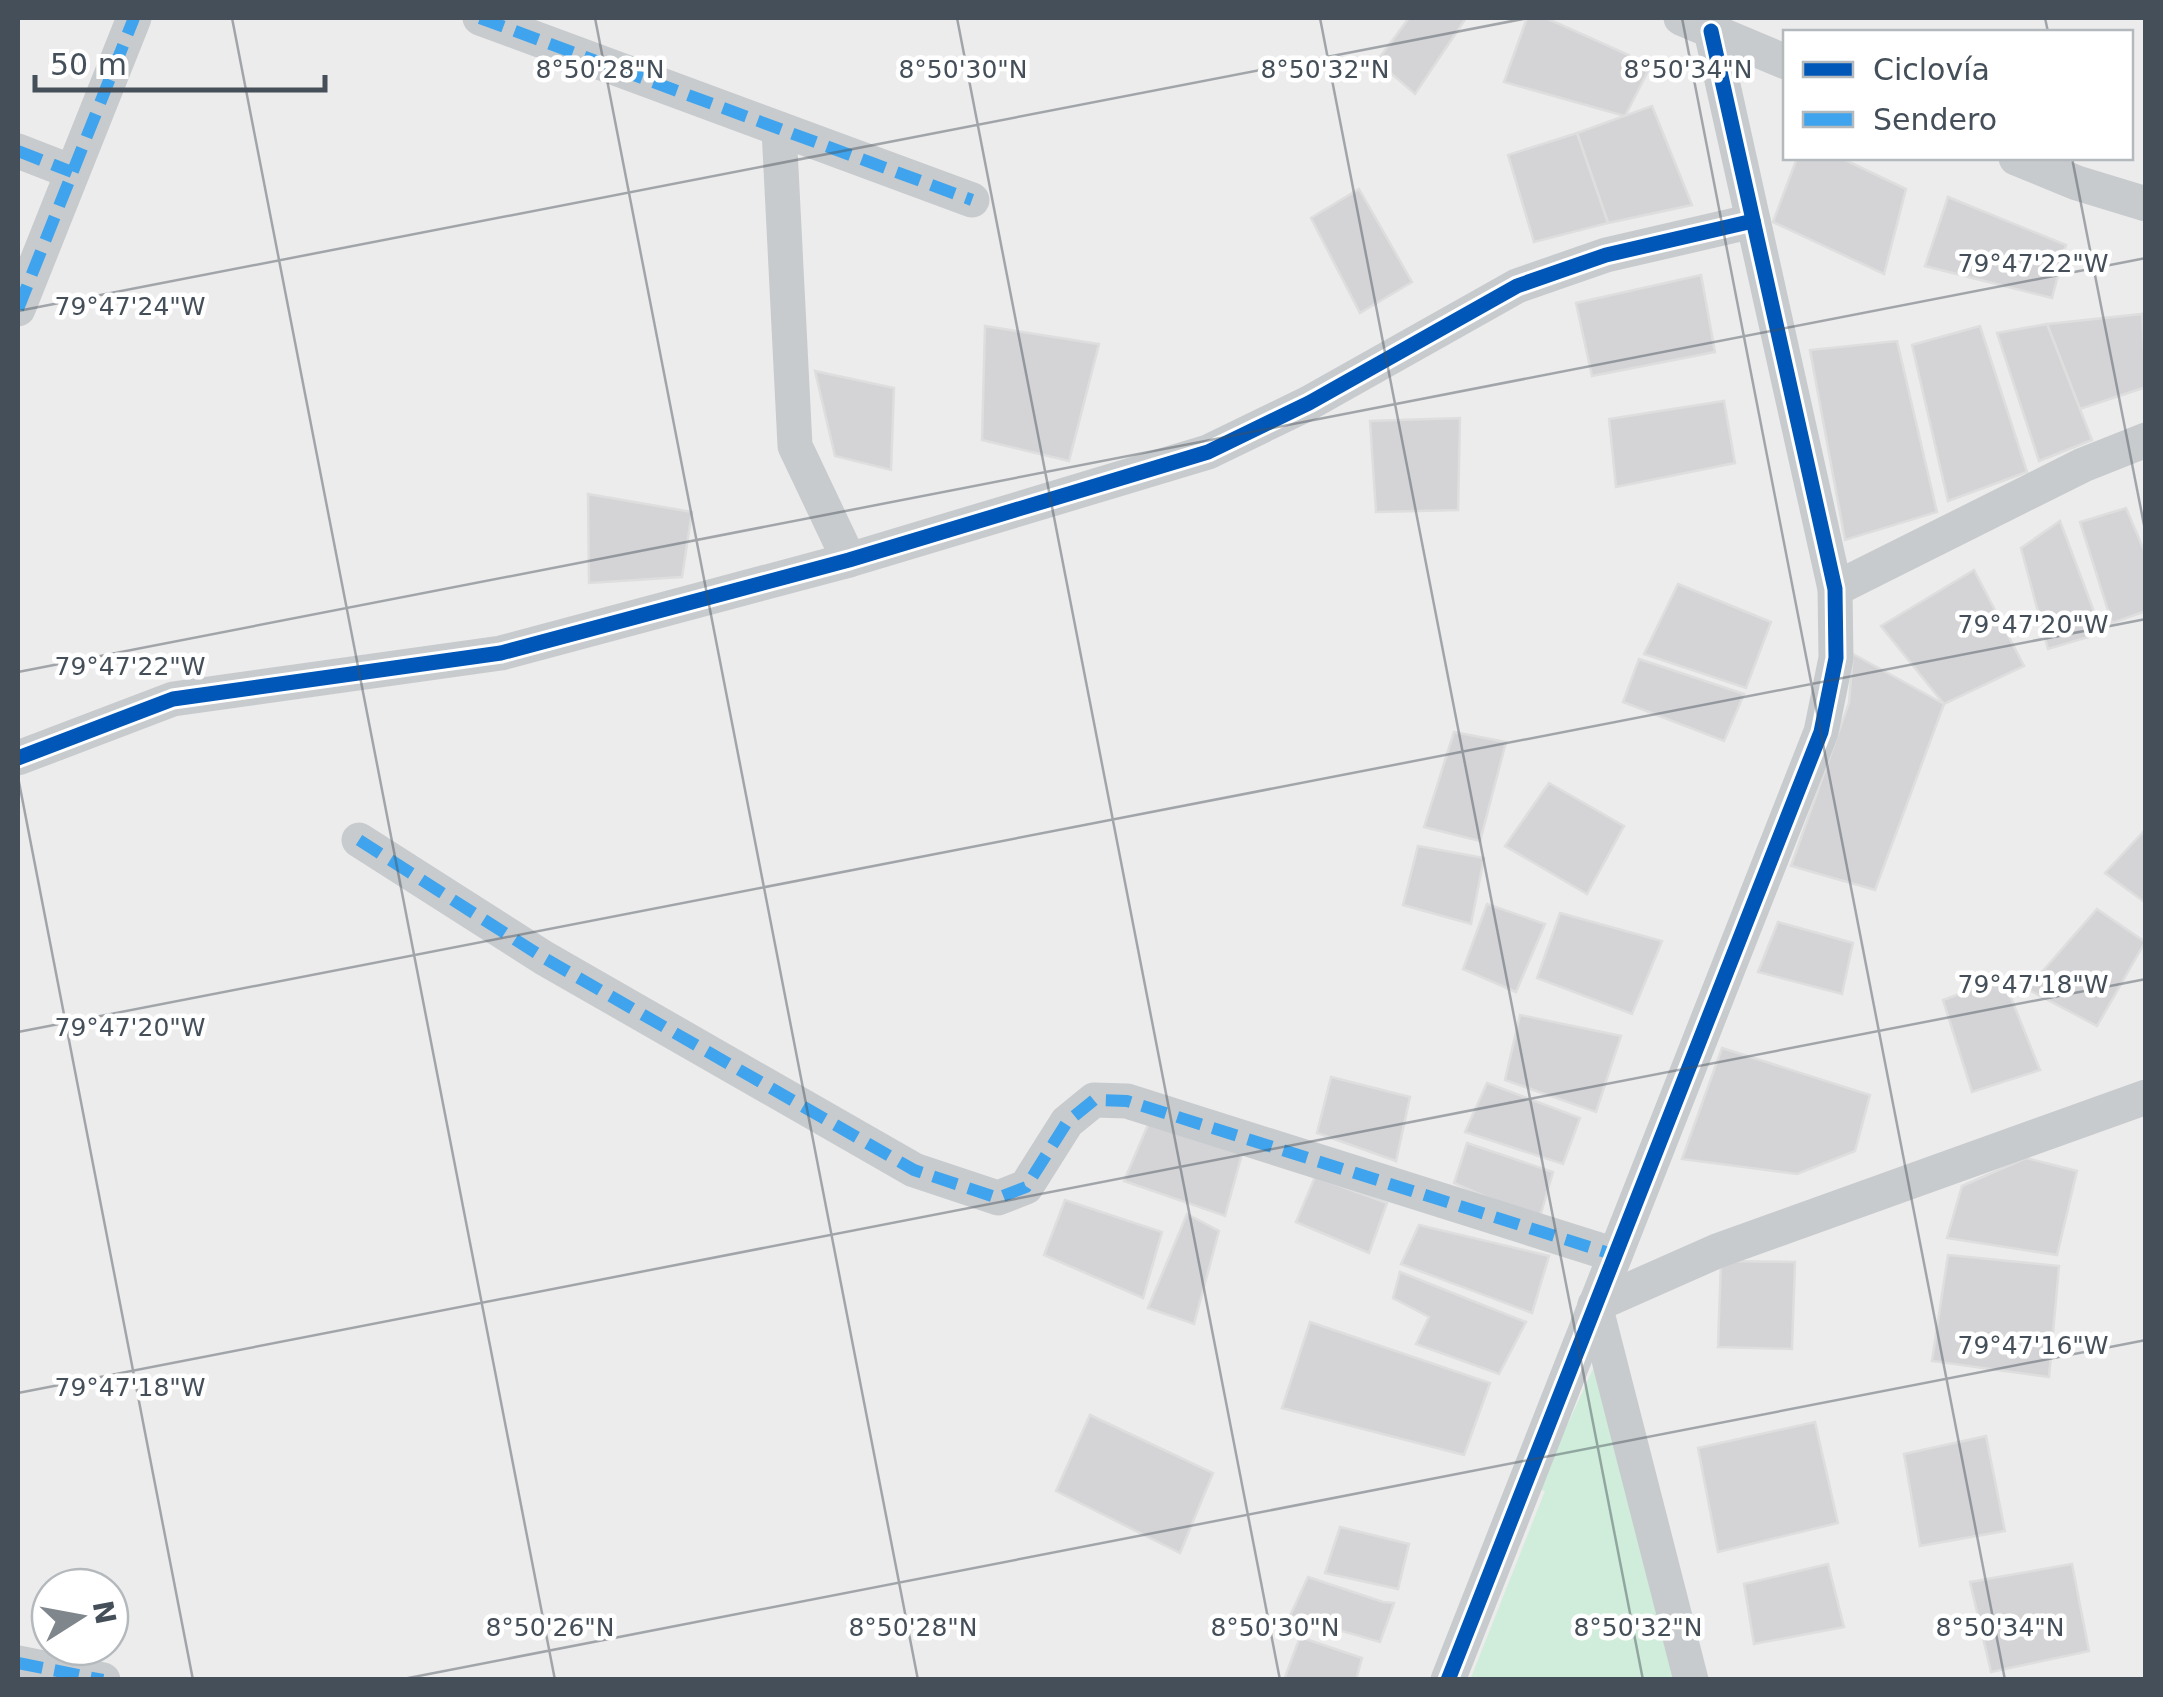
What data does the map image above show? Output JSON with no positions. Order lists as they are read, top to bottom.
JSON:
{
  "legend": ["Ciclovía", "Sendero"],
  "scale_bar": "50 m",
  "north": "right",
  "coordinates": [
    "8°50'28\"N",
    "8°50'30\"N",
    "8°50'32\"N",
    "8°50'34\"N",
    "79°47'22\"W",
    "79°47'24\"W",
    "79°47'20\"W",
    "79°47'18\"W",
    "79°47'16\"W",
    "8°50'26\"N"
  ]
}
